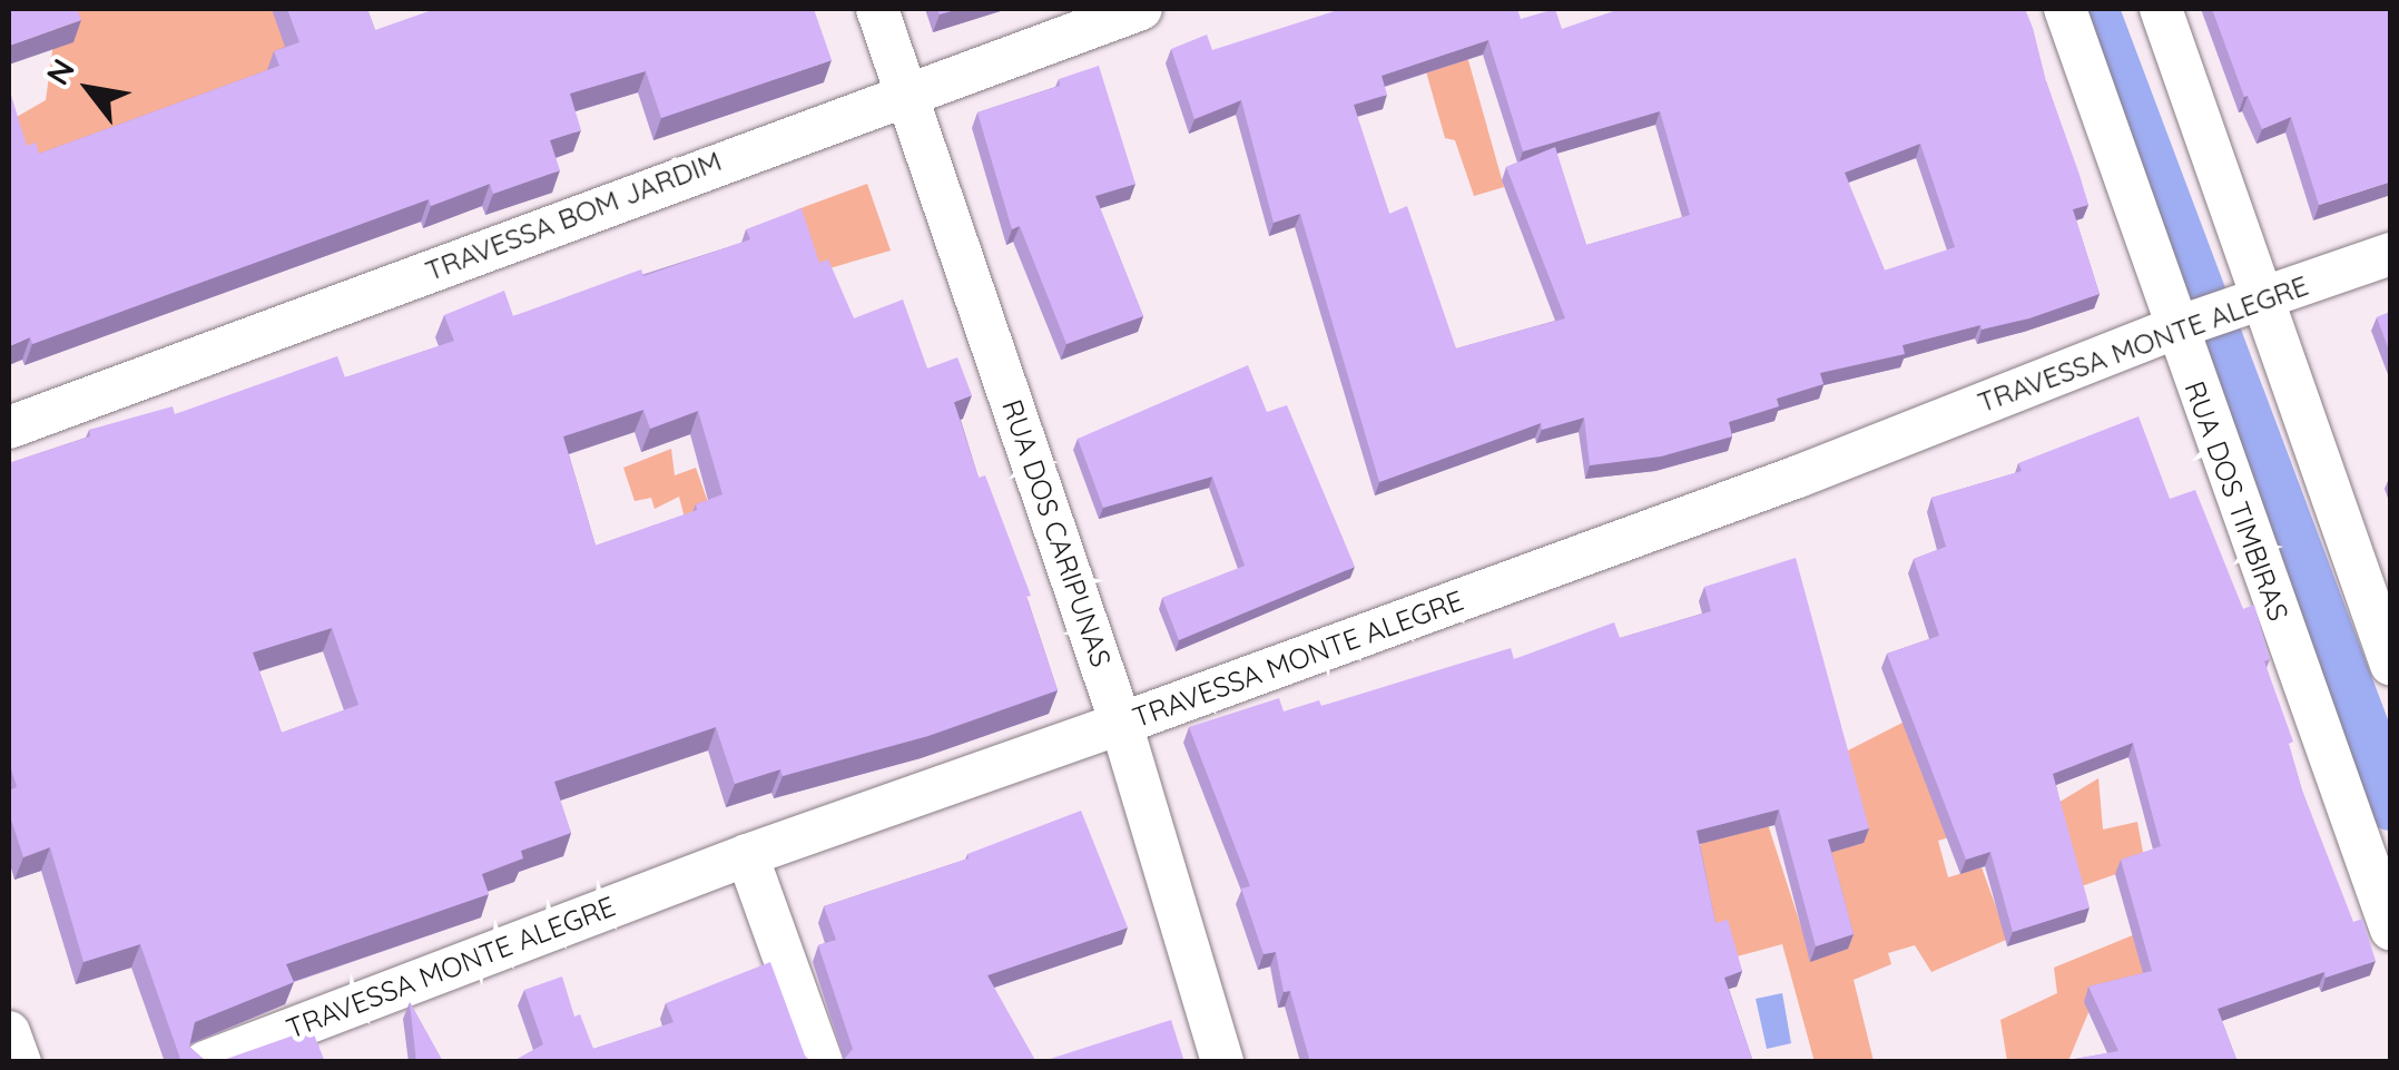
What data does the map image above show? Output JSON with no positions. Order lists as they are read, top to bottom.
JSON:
{
  "streets": {
    "street": [
      "TRAVESSA BOM JARDIM",
      "TRAVESSA MONTE ALEGRE",
      "RUA DOS TIMBIRAS",
      "RUA DOS CARIPUNAS"
    ]
  },
  "crossings": [
    ["TRAVESSA BOM JARDIM", "RUA DOS CARIPUNAS"],
    ["TRAVESSA MONTE ALEGRE", "RUA DOS TIMBIRAS"],
    ["TRAVESSA MONTE ALEGRE", "RUA DOS CARIPUNAS"]
  ],
  "north": "top left"
}
